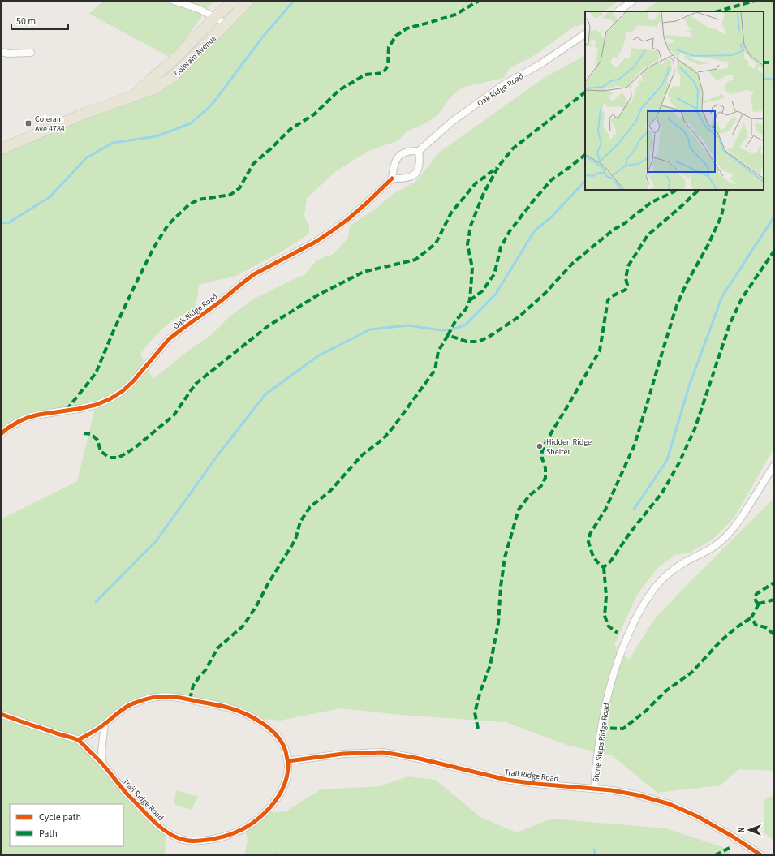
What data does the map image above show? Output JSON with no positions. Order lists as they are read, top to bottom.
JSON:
{
  "streets": {
    "main road": ["Colerain Avenue"],
    "street": ["Oak Ridge Road", "Stone Steps Ridge Road", "Trail Ridge Road"]
  },
  "crossings": [
    ["Stone Steps Ridge Road", "Trail Ridge Road"]
  ],
  "places": {
    "transit": ["Colerain Ave 4784"],
    "other": ["Hidden Ridge Shelter"]
  },
  "legend": ["Cycle path", "Path"],
  "scale_bar": "50 m",
  "north": "left"
}
